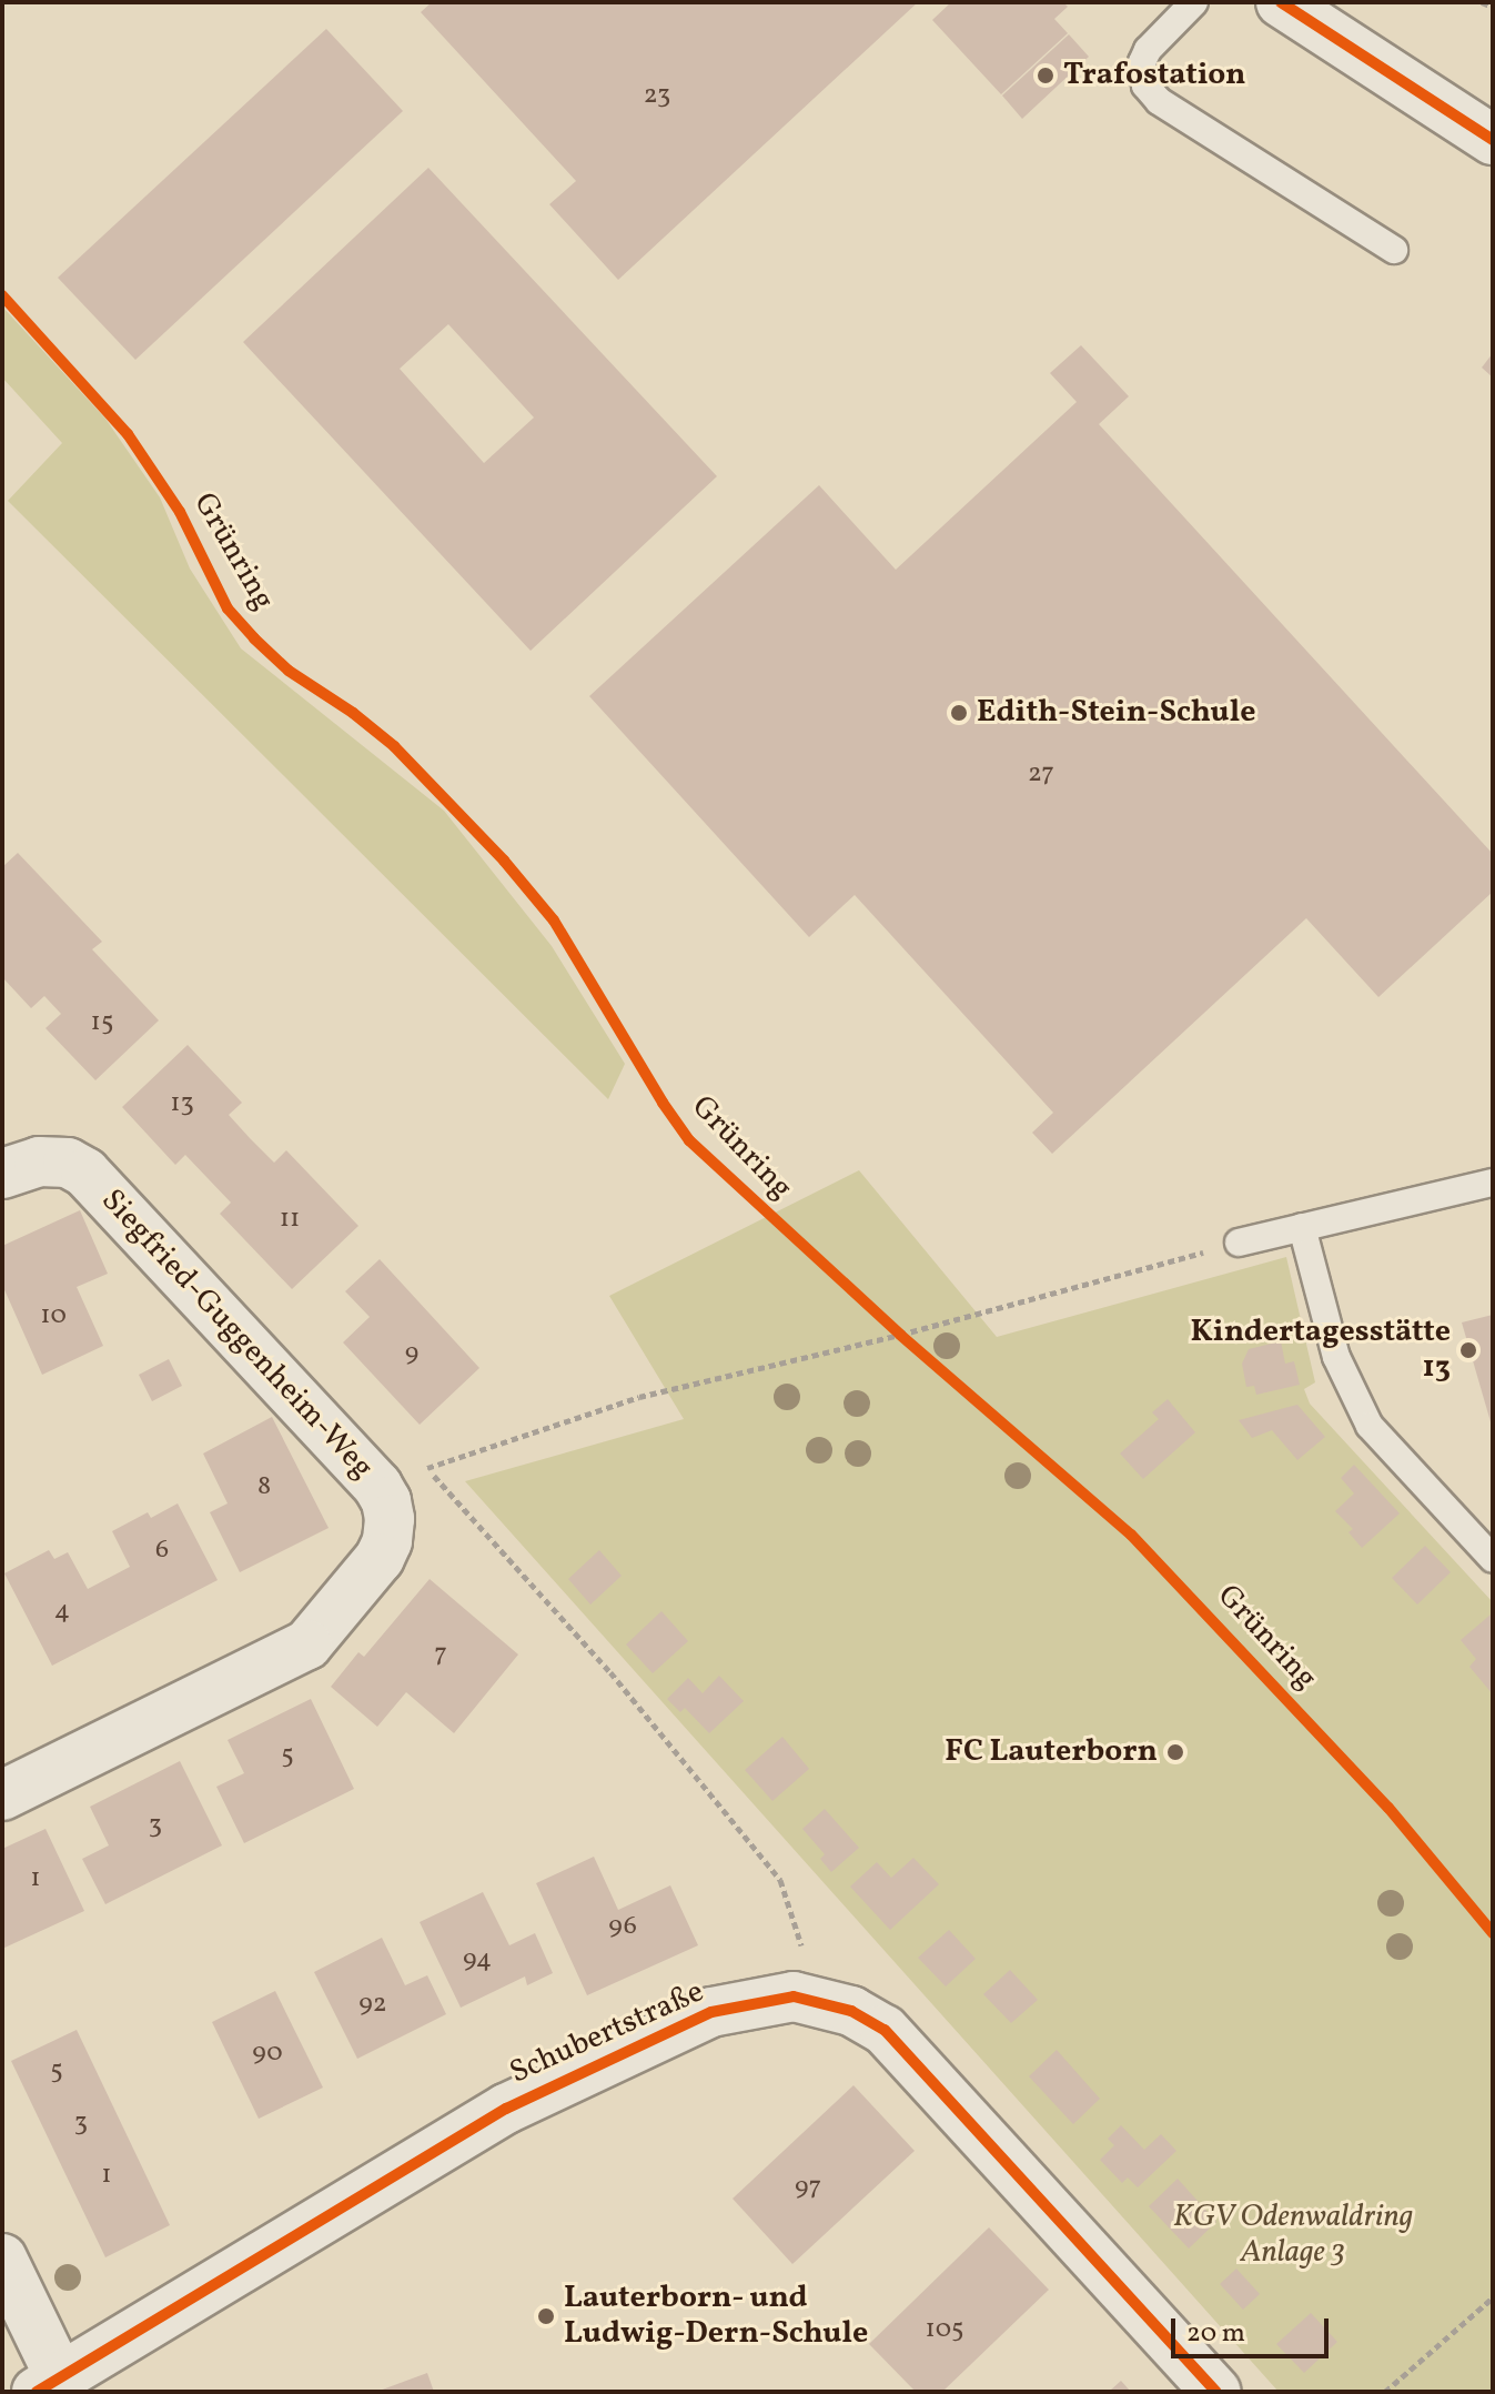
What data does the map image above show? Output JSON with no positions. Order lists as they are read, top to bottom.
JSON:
{
  "streets": {
    "street": ["Siegfried-Guggenheim-Weg", "Schubertstraße"],
    "cycle path": ["Grünring"]
  },
  "parks": ["KGV Odenwaldring Anlage 3"],
  "places": [
    "Trafostation",
    "Edith-Stein-Schule",
    "Kindertagesstätte 13",
    "FC Lauterborn",
    "Lauterborn- und Ludwig-Dern-Schule"
  ],
  "house_numbers": [
    "23",
    "27",
    "15",
    "13",
    "11",
    "10",
    "9",
    "8",
    "6",
    "4",
    "7",
    "5",
    "3",
    "1",
    "96",
    "94",
    "92",
    "90",
    "5",
    "3",
    "1",
    "97",
    "105"
  ],
  "scale_bar": "20 m"
}
